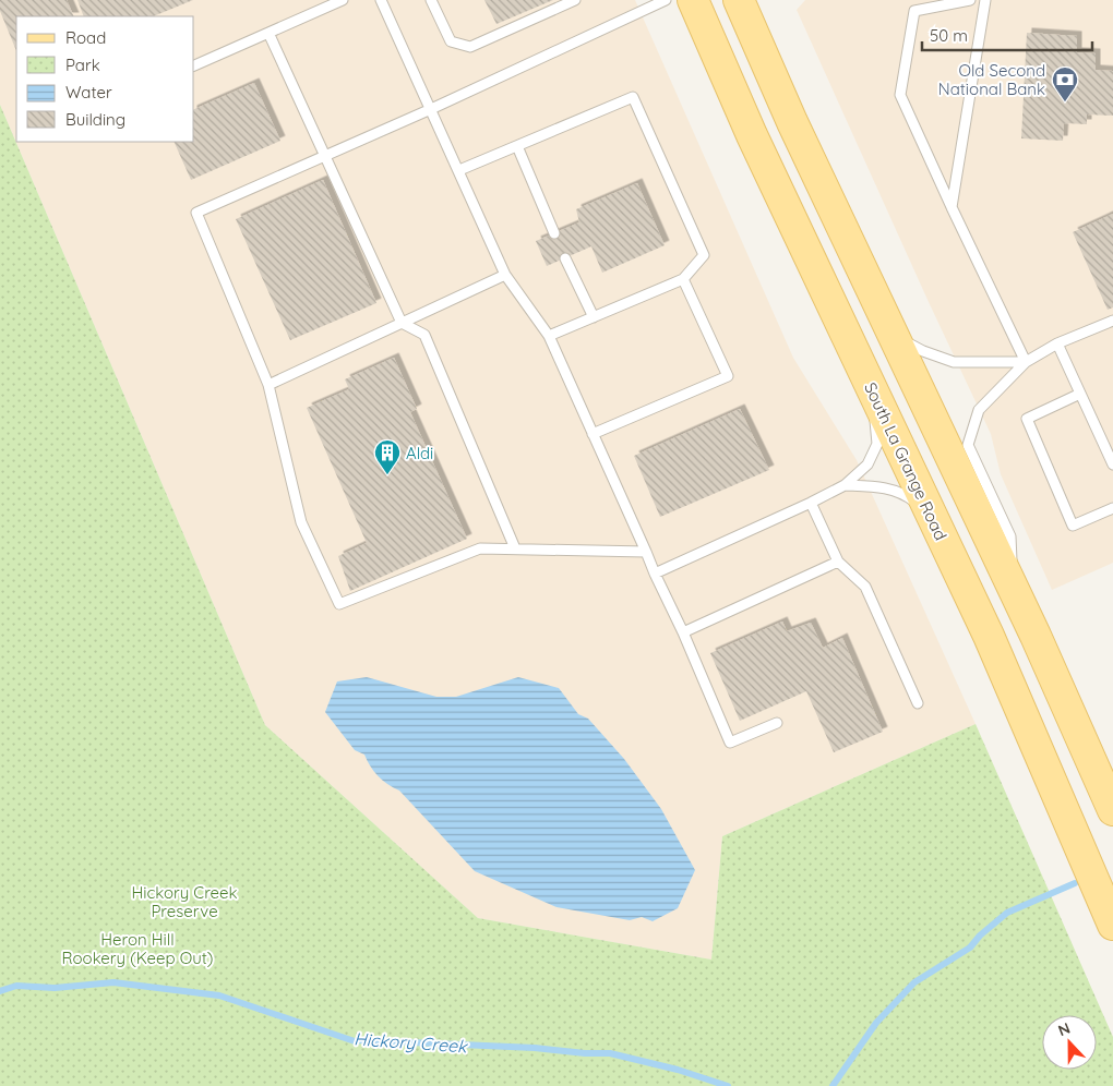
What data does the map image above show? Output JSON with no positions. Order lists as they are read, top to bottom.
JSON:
{
  "streets": {
    "main road": ["South La Grange Road"]
  },
  "water": ["Hickory Creek"],
  "parks": ["Hickory Creek Preserve", "Heron Hill Rookery (Keep Out)"],
  "places": {
    "bank": ["Old Second National Bank"],
    "building": ["Aldi"]
  },
  "legend": [
    "Road",
    "Park",
    "Water",
    "Building"
  ],
  "scale_bar": "50 m",
  "north": "top"
}
